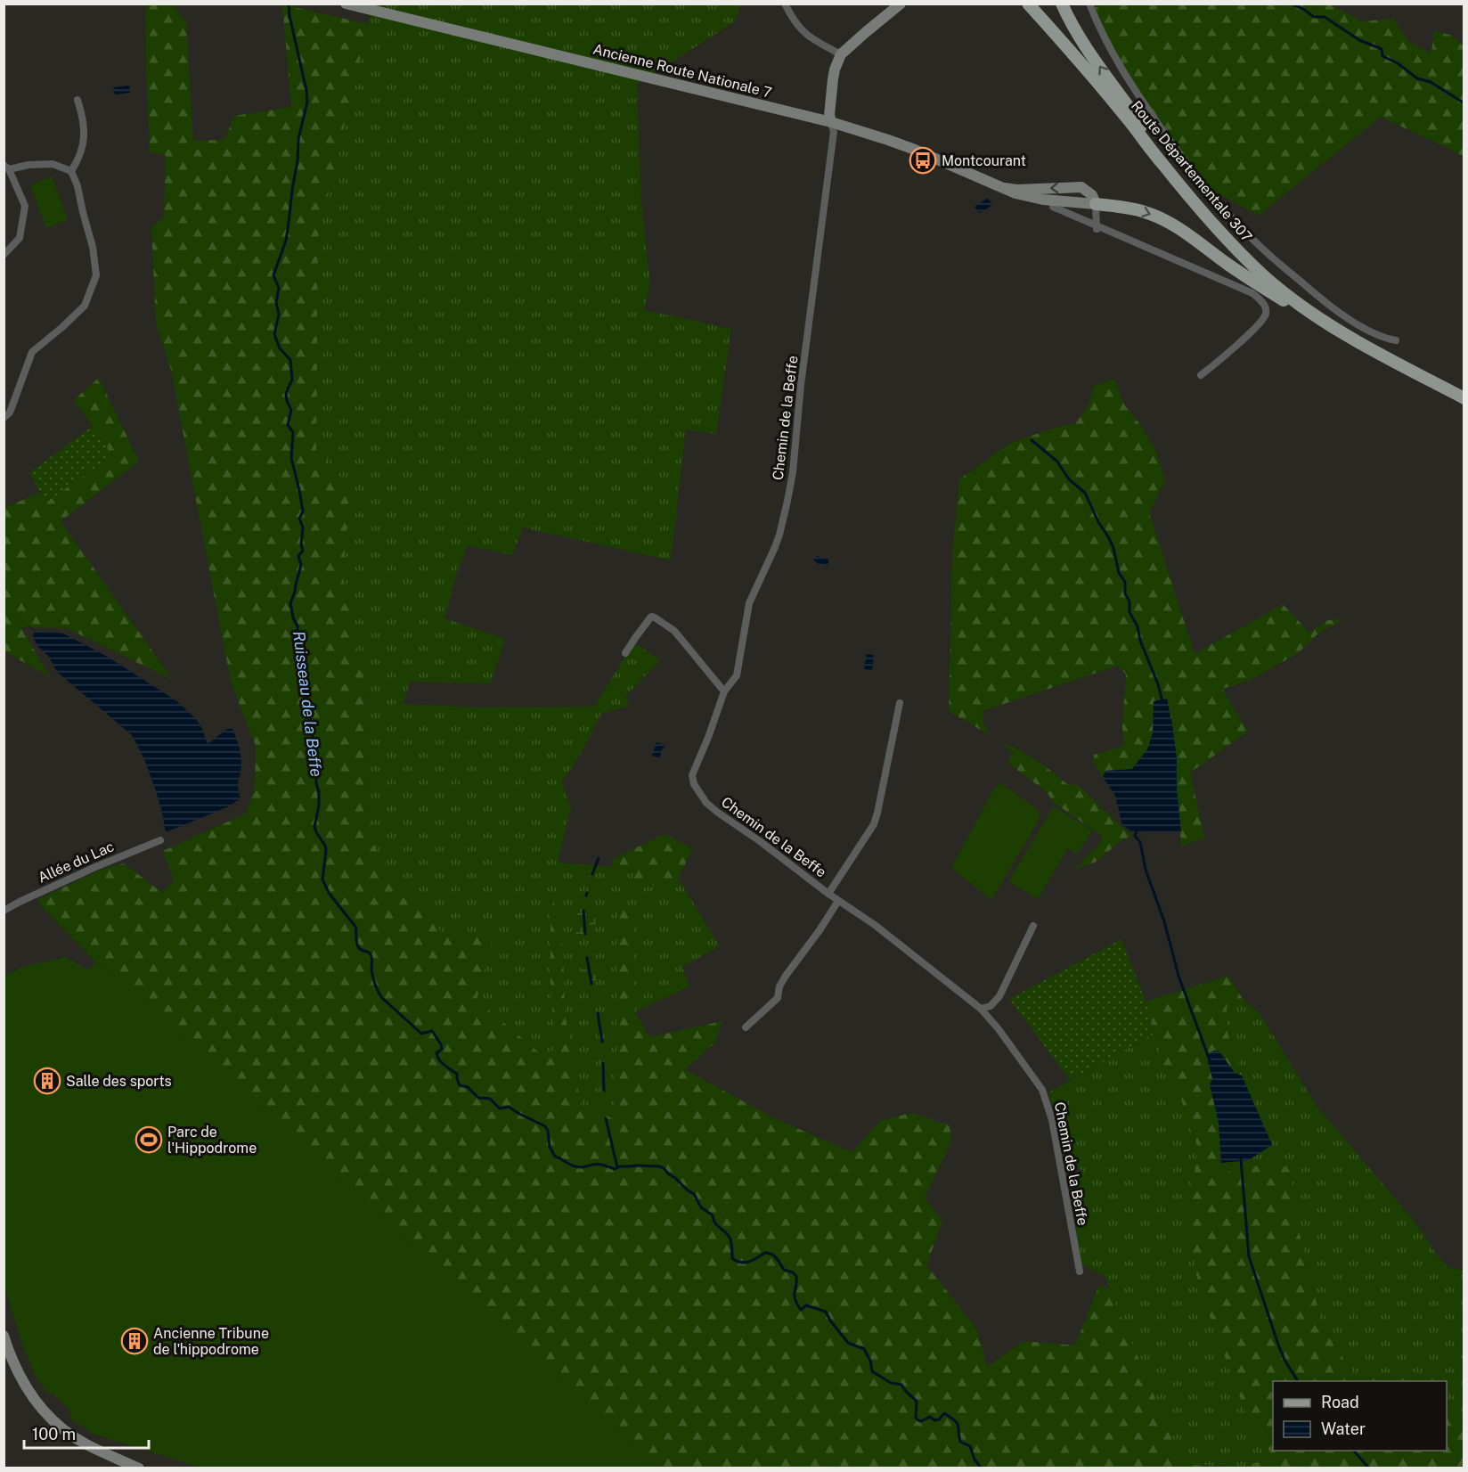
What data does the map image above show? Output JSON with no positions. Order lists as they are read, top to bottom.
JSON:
{
  "streets": {
    "main road": ["Route Départementale 307"],
    "street": ["Ancienne Route Nationale 7", "Chemin de la Beffe", "Allée du Lac"]
  },
  "crossings": [
    ["Ancienne Route Nationale 7", "Chemin de la Beffe"]
  ],
  "water": ["Ruisseau de la Beffe"],
  "places": {
    "bus stop": ["Montcourant"],
    "building": ["Salle des sports", "Ancienne Tribune de l'hippodrome"],
    "sports": ["Parc de l'Hippodrome"]
  },
  "legend": ["Road", "Water"],
  "scale_bar": "100 m"
}
